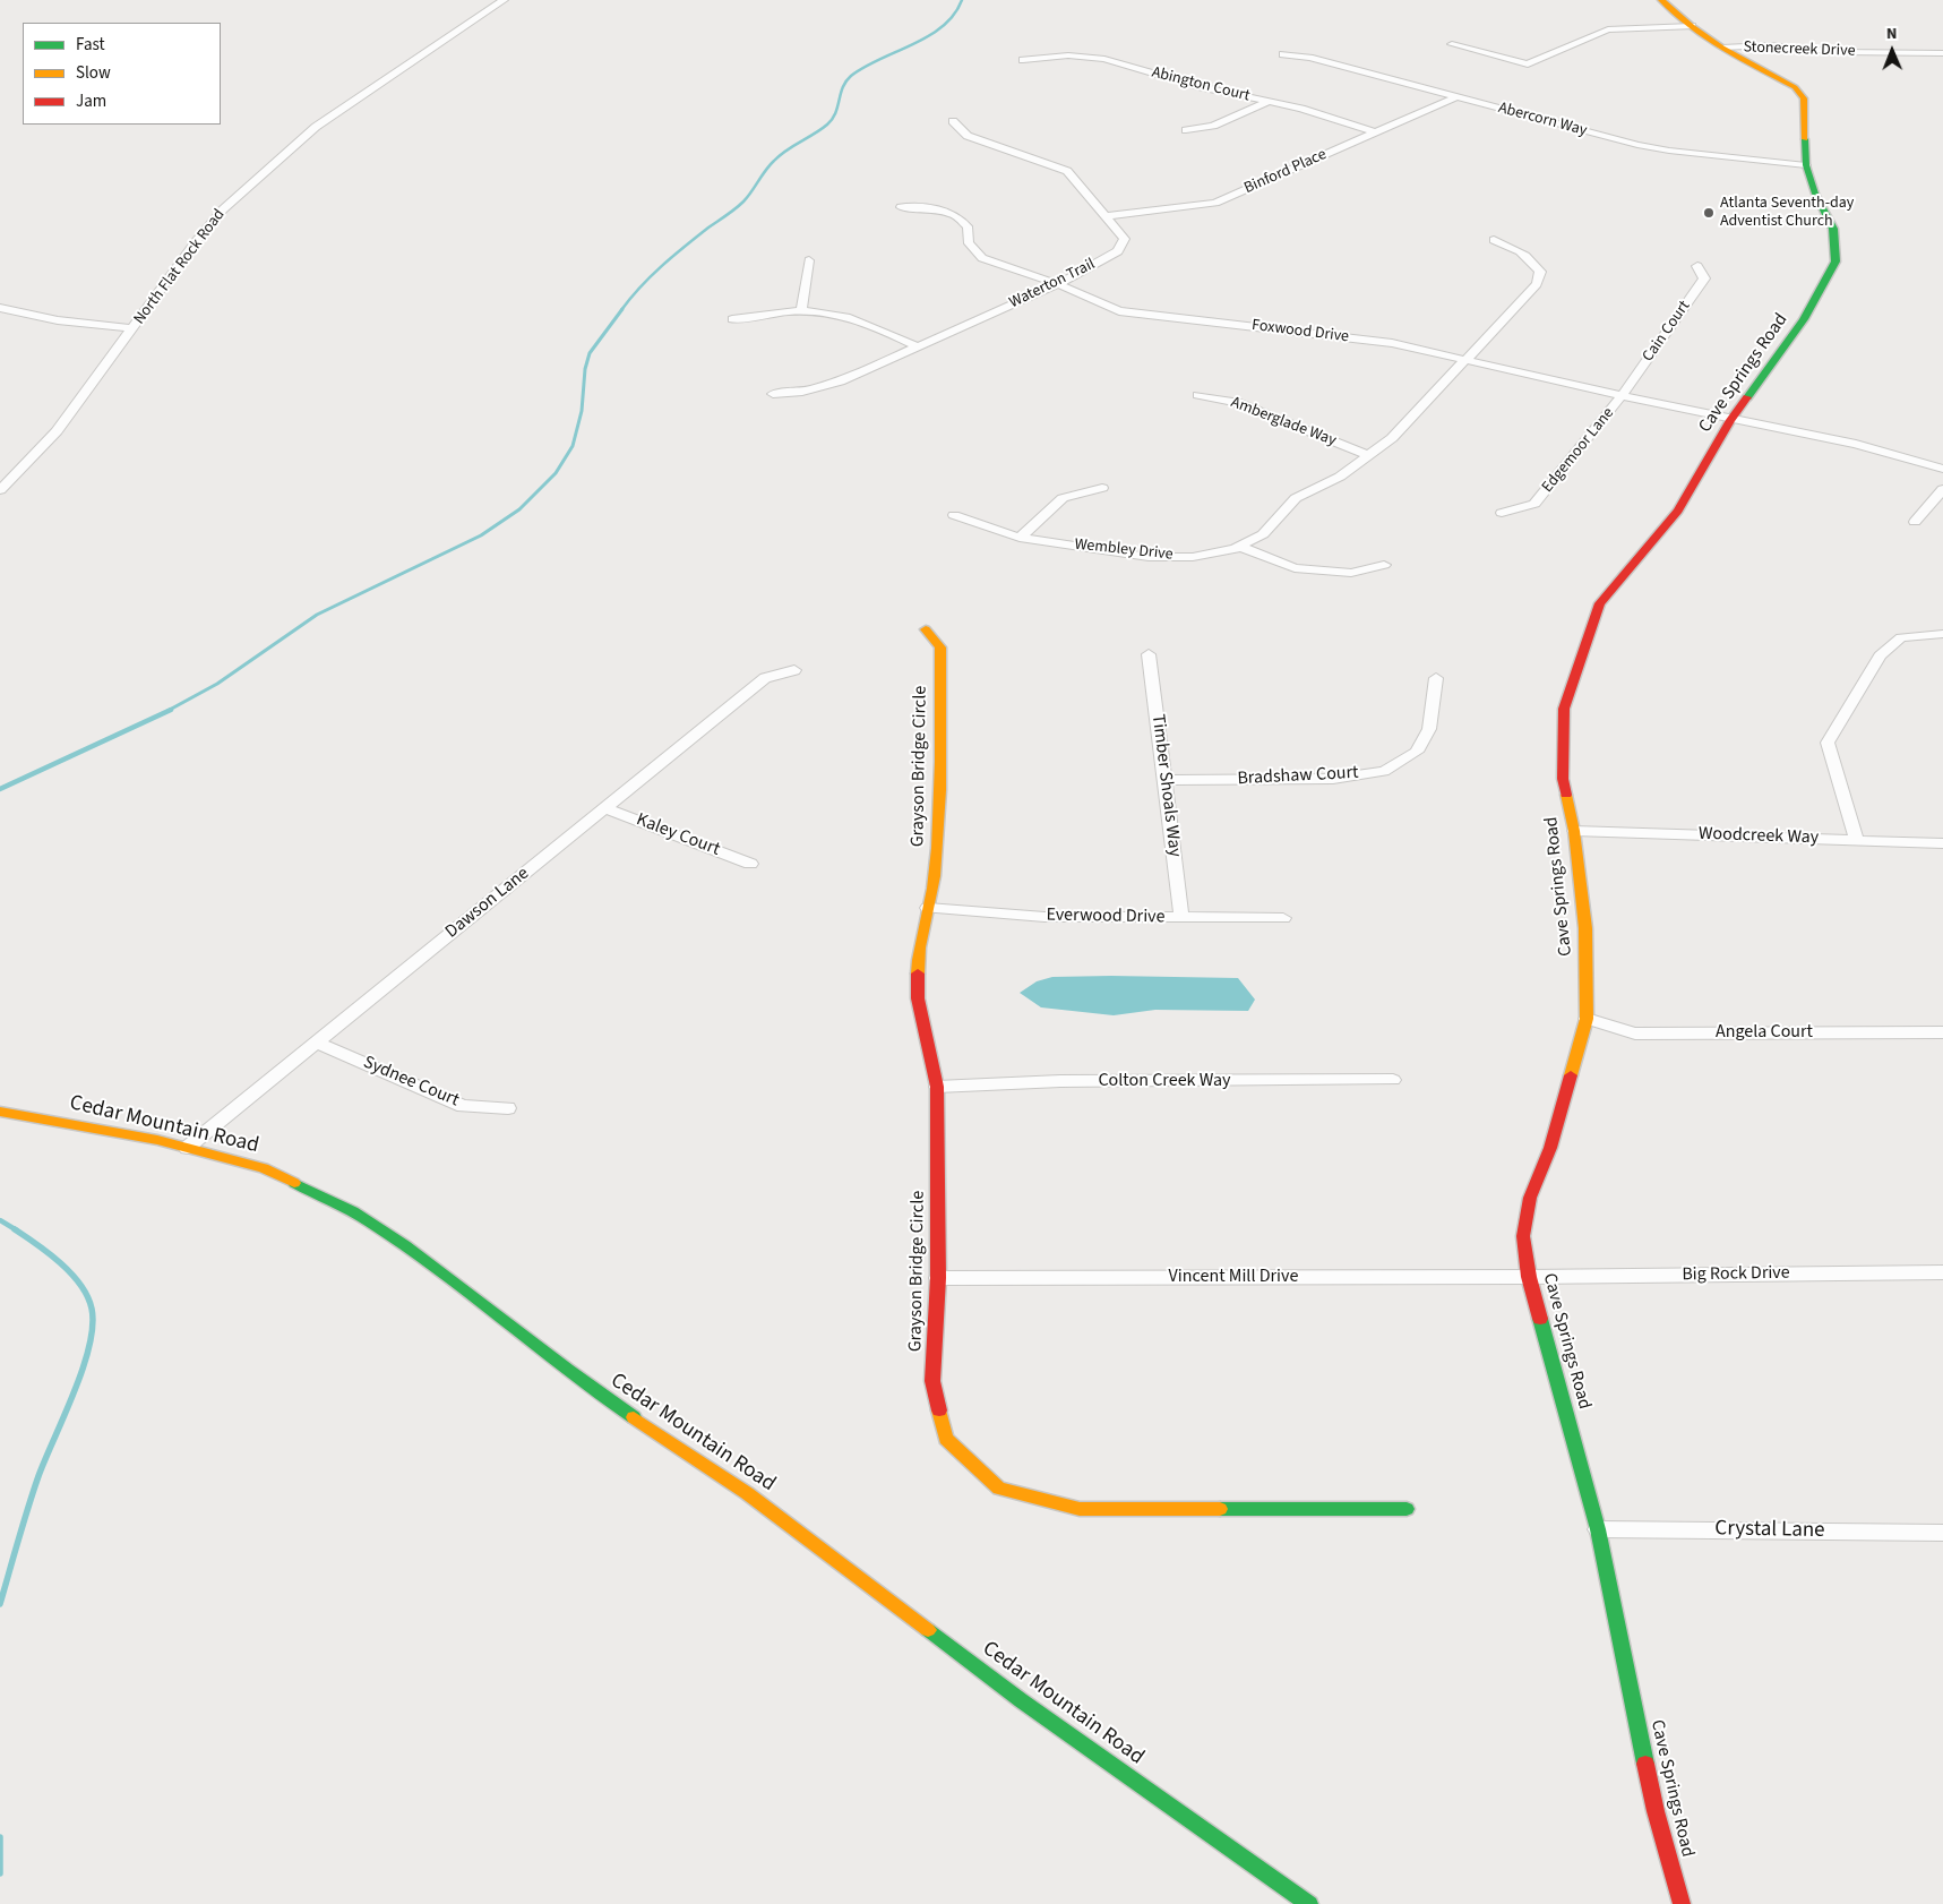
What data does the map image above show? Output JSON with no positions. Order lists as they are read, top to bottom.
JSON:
{
  "streets": {
    "street": [
      "Stonecreek Drive",
      "Abington Court",
      "Abercorn Way",
      "Binford Place",
      "North Flat Rock Road",
      "Waterton Trail",
      "Foxwood Drive",
      "Cain Court",
      "Cave Springs Road",
      "Amberglade Way",
      "Edgemoor Lane",
      "Wembley Drive",
      "Grayson Bridge Circle",
      "Bradshaw Court",
      "Timber Shoals Way",
      "Kaley Court",
      "Woodcreek Way",
      "Dawson Lane",
      "Everwood Drive",
      "Angela Court",
      "Colton Creek Way",
      "Sydnee Court",
      "Cedar Mountain Road",
      "Big Rock Drive",
      "Vincent Mill Drive",
      "Crystal Lane"
    ]
  },
  "crossings": [
    ["Stonecreek Drive", "Cave Springs Road"],
    ["Abington Court", "Binford Place"],
    ["Abercorn Way", "Binford Place"],
    ["Abercorn Way", "Cave Springs Road"],
    ["Binford Place", "Waterton Trail"],
    ["Waterton Trail", "Foxwood Drive"],
    ["Foxwood Drive", "Cain Court"],
    ["Foxwood Drive", "Cave Springs Road"],
    ["Foxwood Drive", "Edgemoor Lane"],
    ["Foxwood Drive", "Wembley Drive"],
    ["Cain Court", "Edgemoor Lane"],
    ["Cave Springs Road", "Woodcreek Way"],
    ["Cave Springs Road", "Angela Court"],
    ["Cave Springs Road", "Big Rock Drive"],
    ["Cave Springs Road", "Vincent Mill Drive"],
    ["Cave Springs Road", "Crystal Lane"],
    ["Amberglade Way", "Wembley Drive"],
    ["Grayson Bridge Circle", "Everwood Drive"],
    ["Grayson Bridge Circle", "Colton Creek Way"],
    ["Grayson Bridge Circle", "Vincent Mill Drive"],
    ["Bradshaw Court", "Timber Shoals Way"],
    ["Timber Shoals Way", "Everwood Drive"],
    ["Kaley Court", "Dawson Lane"],
    ["Dawson Lane", "Sydnee Court"],
    ["Dawson Lane", "Cedar Mountain Road"],
    ["Big Rock Drive", "Vincent Mill Drive"]
  ],
  "places": ["Atlanta Seventh-day Adventist Church"],
  "legend": ["Fast", "Slow", "Jam"],
  "north": "top"
}
